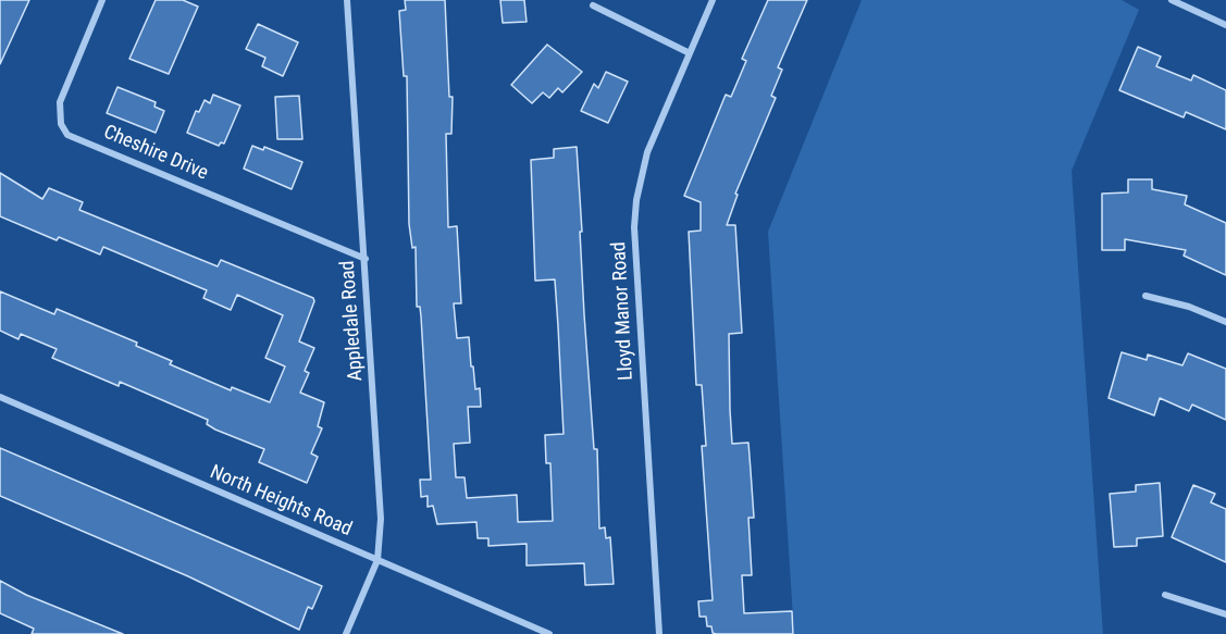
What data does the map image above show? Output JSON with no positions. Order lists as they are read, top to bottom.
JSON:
{
  "streets": {
    "street": [
      "Cheshire Drive",
      "Lloyd Manor Road",
      "Appledale Road",
      "North Heights Road"
    ]
  },
  "crossings": [
    ["Cheshire Drive", "Appledale Road"],
    ["Appledale Road", "North Heights Road"]
  ]
}
